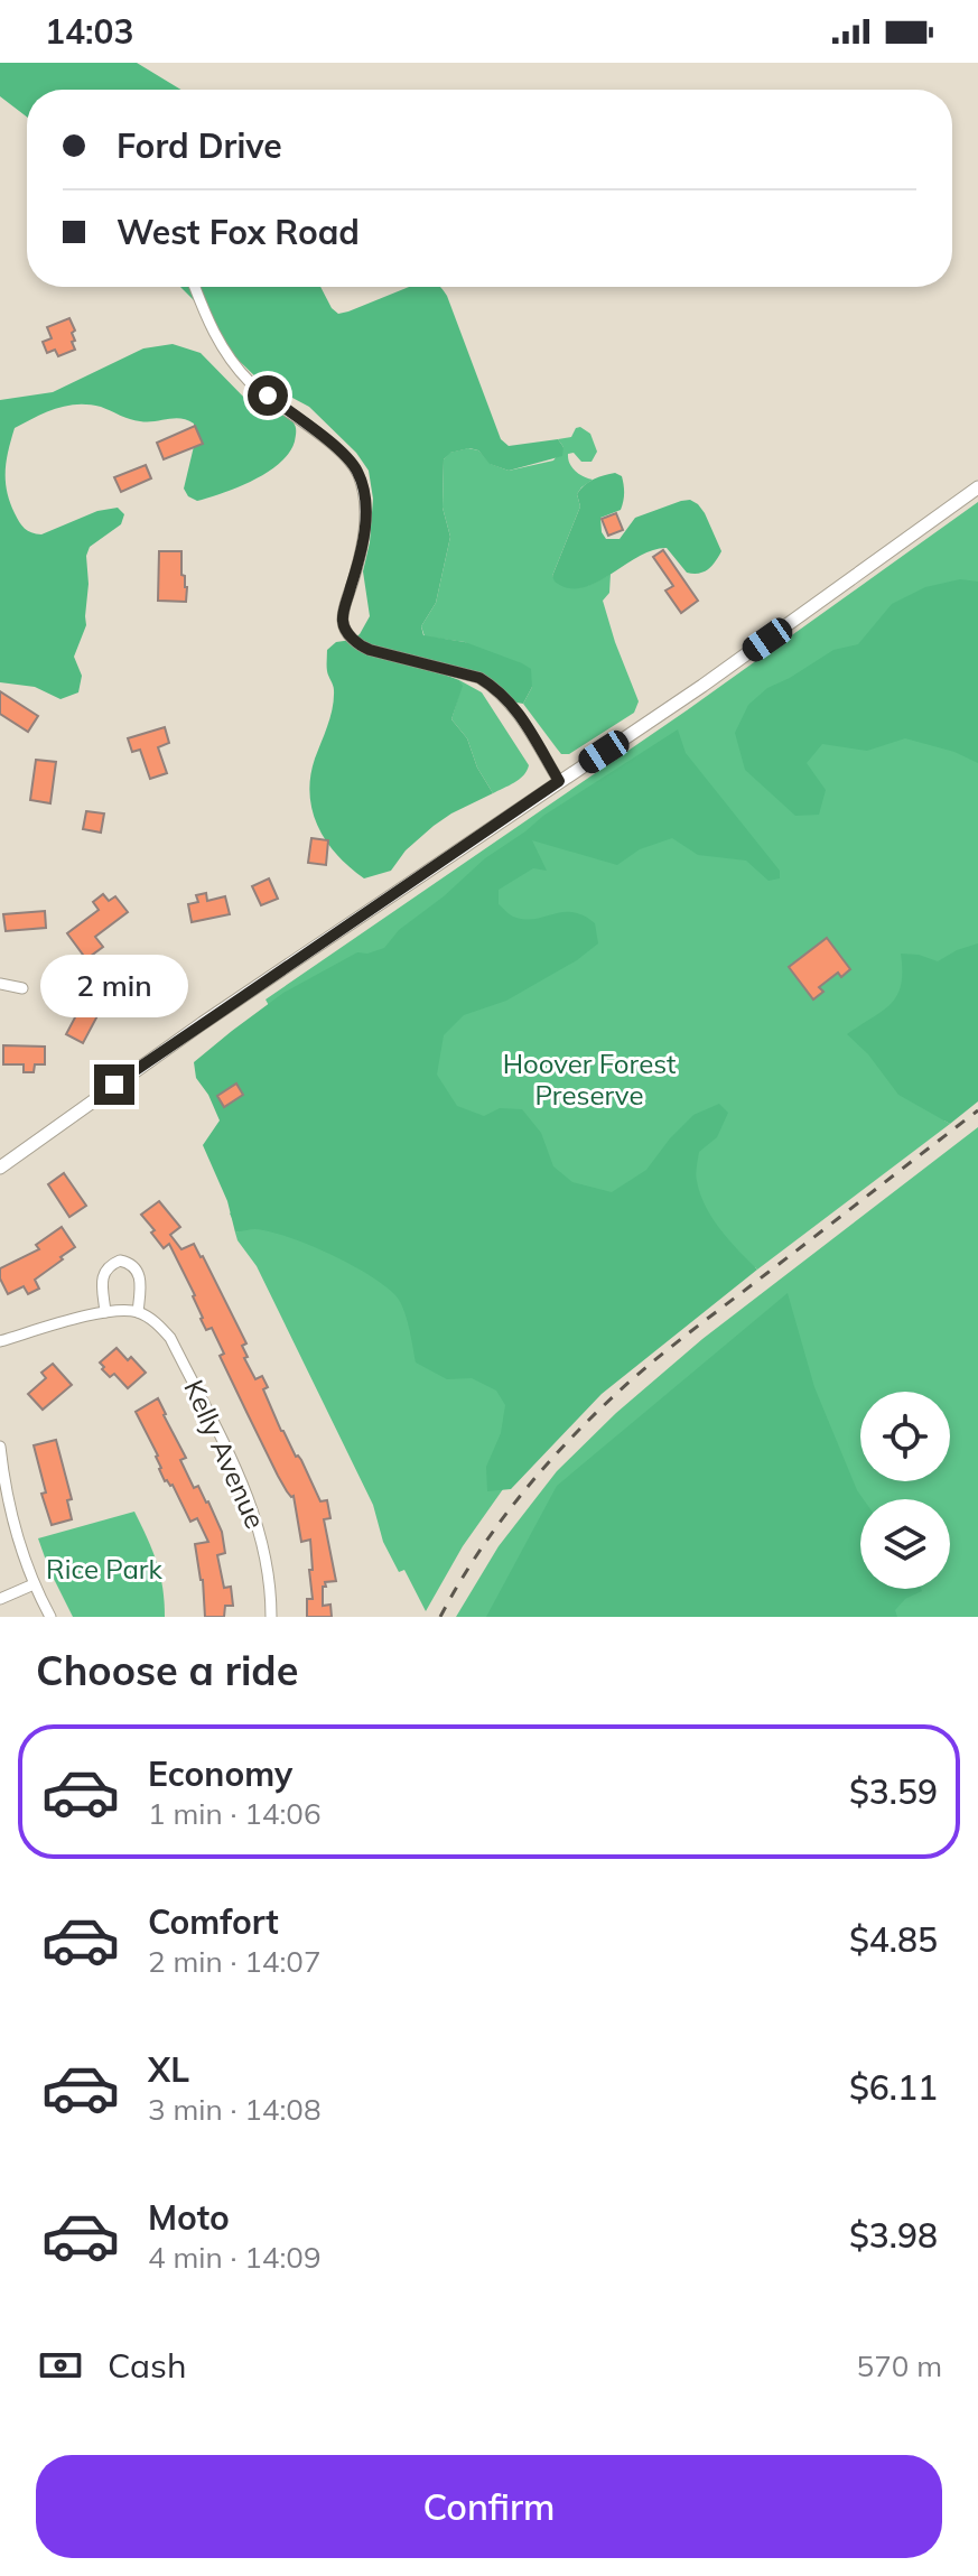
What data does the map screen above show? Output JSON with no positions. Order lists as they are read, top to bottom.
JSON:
{
  "streets": {
    "street": ["Kelly Avenue"]
  },
  "parks": ["Hoover Forest Preserve", "Rice Park"],
  "page": {
    "status": "14:03",
    "banner": ["Ford Drive", "West Fox Road"],
    "bubble": "2 min",
    "heading": "Choose a ride",
    "list": [
      {
        "name": "Economy",
        "note": "1 min · 14:06",
        "value": "$3.59"
      },
      {
        "name": "Comfort",
        "note": "2 min · 14:07",
        "value": "$4.85"
      },
      {
        "name": "XL",
        "note": "3 min · 14:08",
        "value": "$6.11"
      },
      {
        "name": "Moto",
        "note": "4 min · 14:09",
        "value": "$3.98"
      }
    ],
    "pay": ["Cash", "570 m"],
    "buttons": "Confirm"
  }
}
